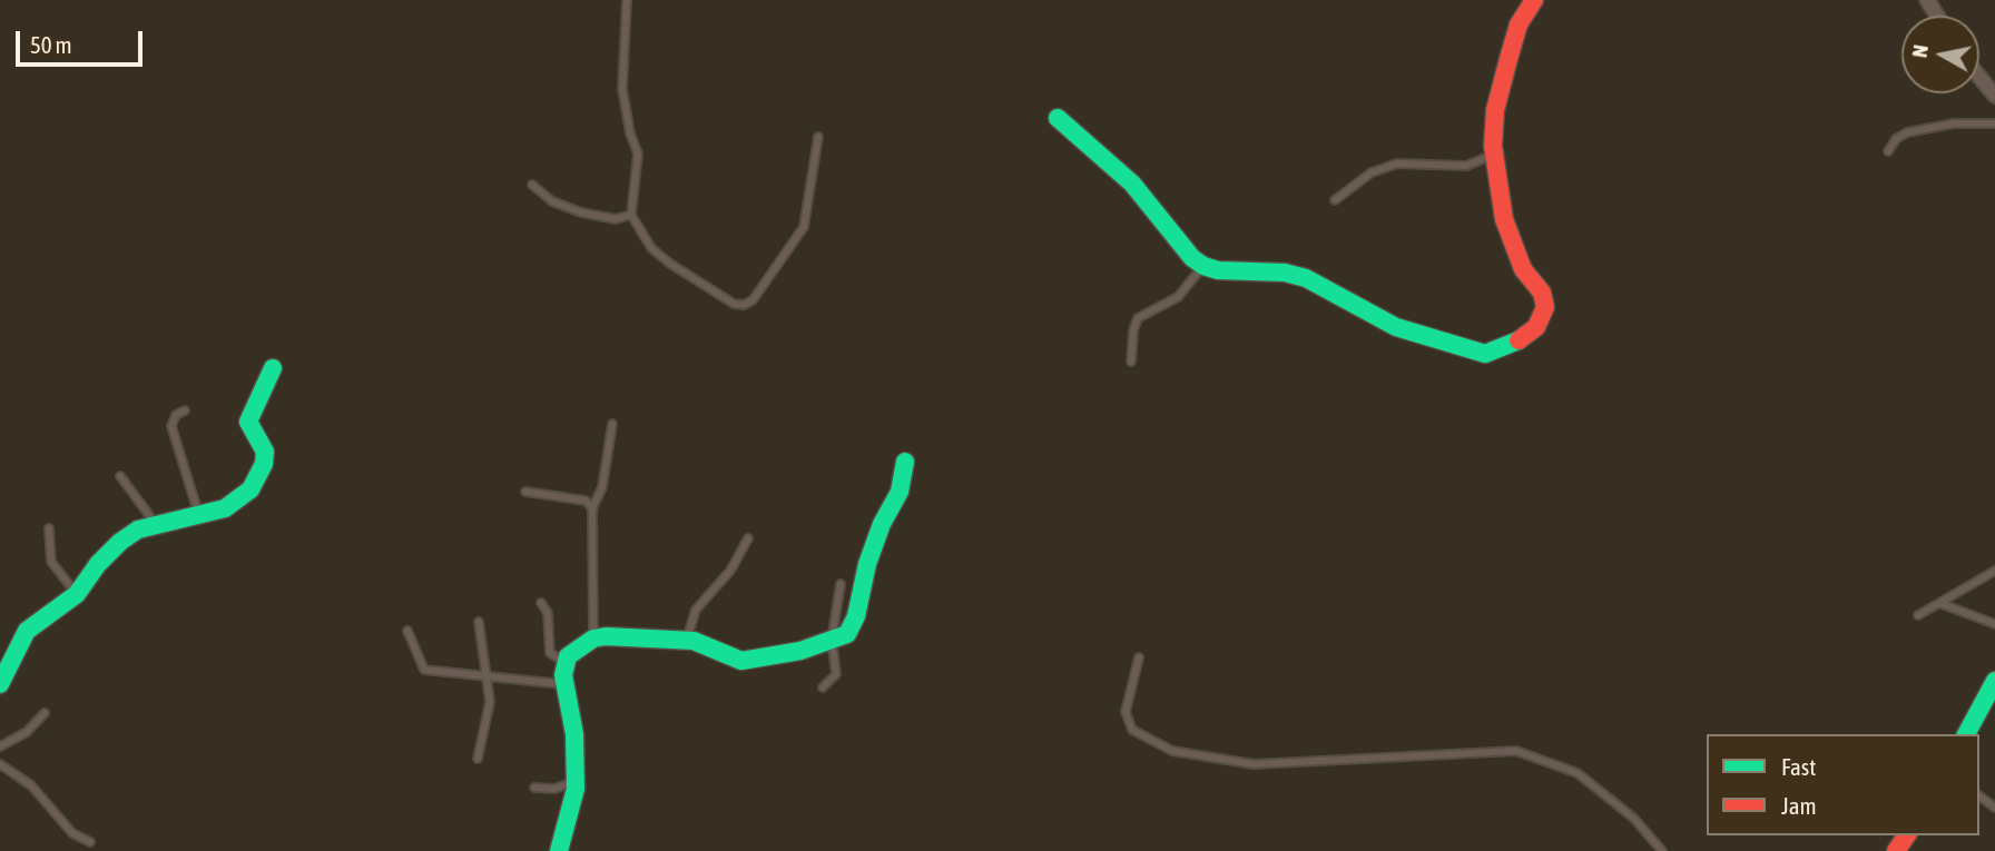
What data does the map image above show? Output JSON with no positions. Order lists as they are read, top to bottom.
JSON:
{
  "legend": ["Fast", "Jam"],
  "scale_bar": "50 m",
  "north": "left"
}
